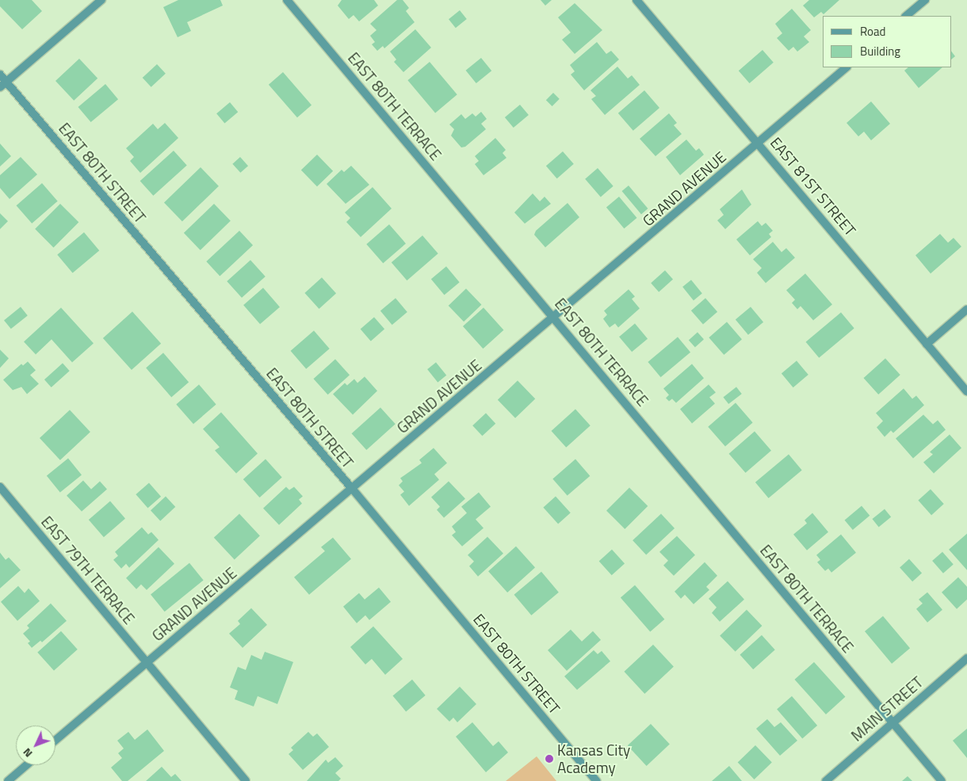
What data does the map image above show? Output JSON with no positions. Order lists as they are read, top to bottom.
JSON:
{
  "streets": {
    "street": [
      "EAST 80TH TERRACE",
      "EAST 80TH STREET",
      "EAST 81ST STREET",
      "GRAND AVENUE",
      "EAST 79TH TERRACE",
      "MAIN STREET"
    ]
  },
  "crossings": [
    ["EAST 80TH TERRACE", "GRAND AVENUE"],
    ["EAST 80TH TERRACE", "MAIN STREET"],
    ["EAST 80TH STREET", "GRAND AVENUE"],
    ["EAST 81ST STREET", "GRAND AVENUE"],
    ["GRAND AVENUE", "EAST 79TH TERRACE"]
  ],
  "places": ["Kansas City Academy"],
  "legend": ["Road", "Building"],
  "north": "bottom left"
}
